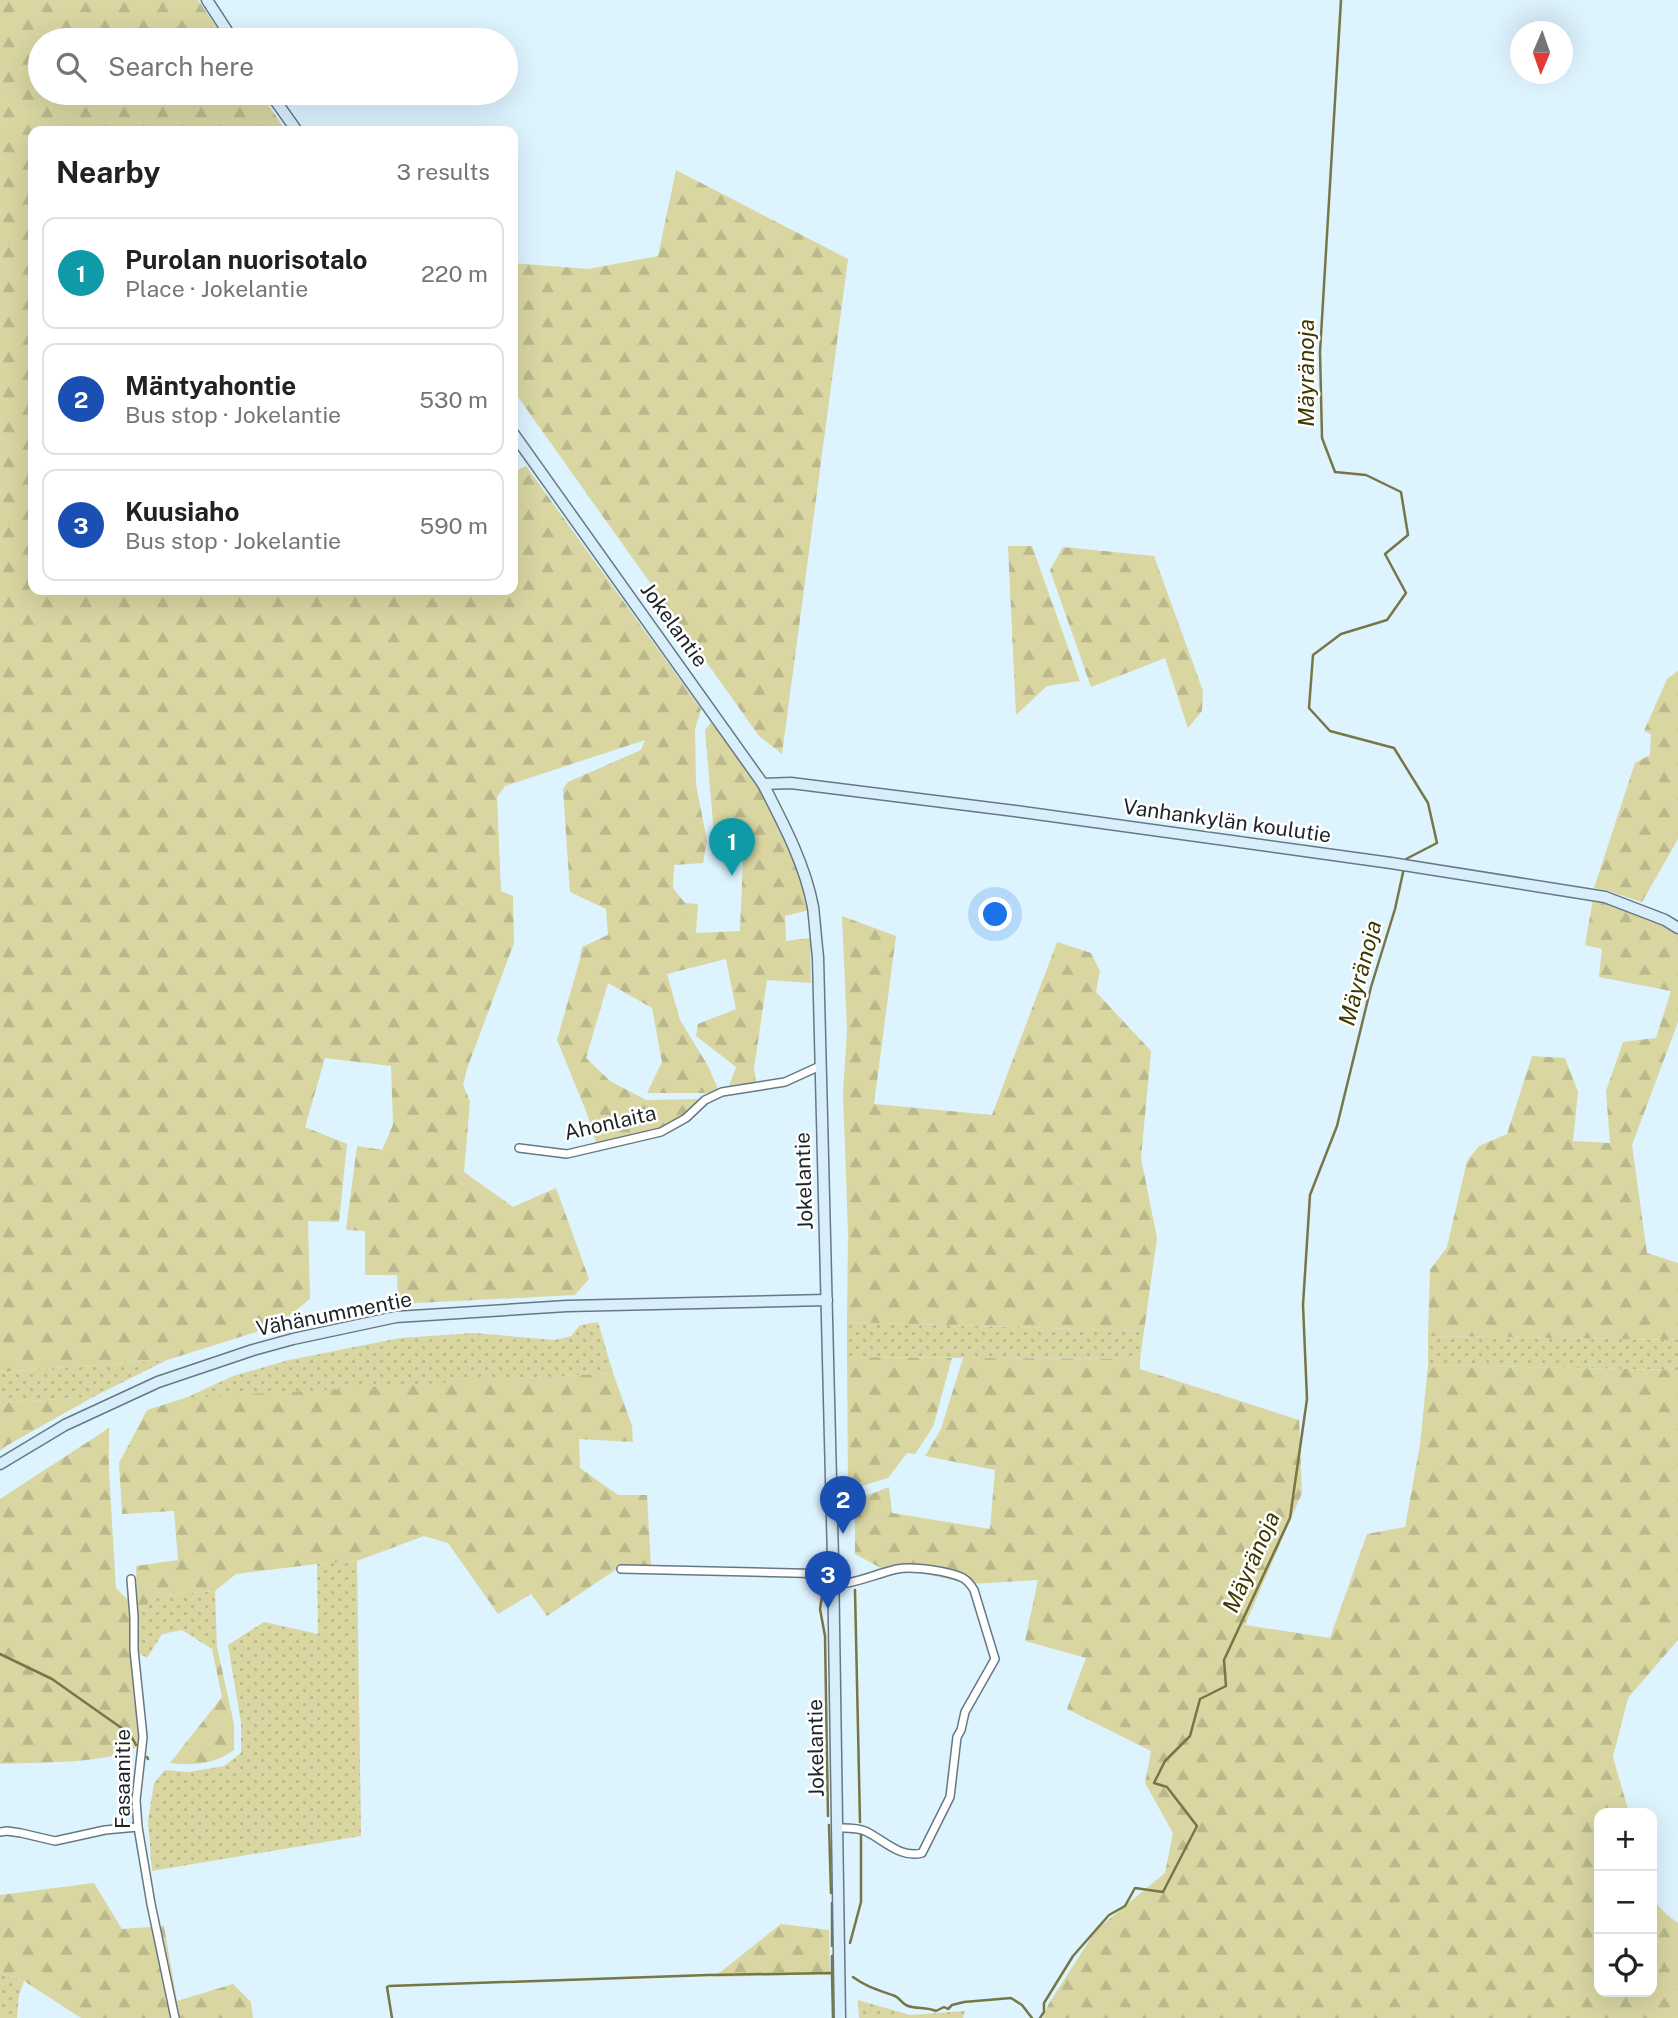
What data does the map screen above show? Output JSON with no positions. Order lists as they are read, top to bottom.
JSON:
{
  "streets": {
    "street": [
      "Jokelantie",
      "Vanhankylän koulutie",
      "Ahonlaita",
      "Vähänummentie",
      "Fasaanitie"
    ]
  },
  "crossings": [
    ["Jokelantie", "Vanhankylän koulutie"],
    ["Jokelantie", "Ahonlaita"],
    ["Jokelantie", "Vähänummentie"]
  ],
  "water": ["Mäyränoja"],
  "north": "bottom",
  "page": {
    "search": "Search here",
    "heading": ["Nearby", "3 results"],
    "list": [
      {
        "mark": "1",
        "name": "Purolan nuorisotalo",
        "note": "Place · Jokelantie",
        "value": "220 m"
      },
      {
        "mark": "2",
        "name": "Mäntyahontie",
        "note": "Bus stop · Jokelantie",
        "value": "530 m"
      },
      {
        "mark": "3",
        "name": "Kuusiaho",
        "note": "Bus stop · Jokelantie",
        "value": "590 m"
      }
    ],
    "pins": ["1", "2", "3"],
    "map_buttons": ["+", "−"]
  }
}
